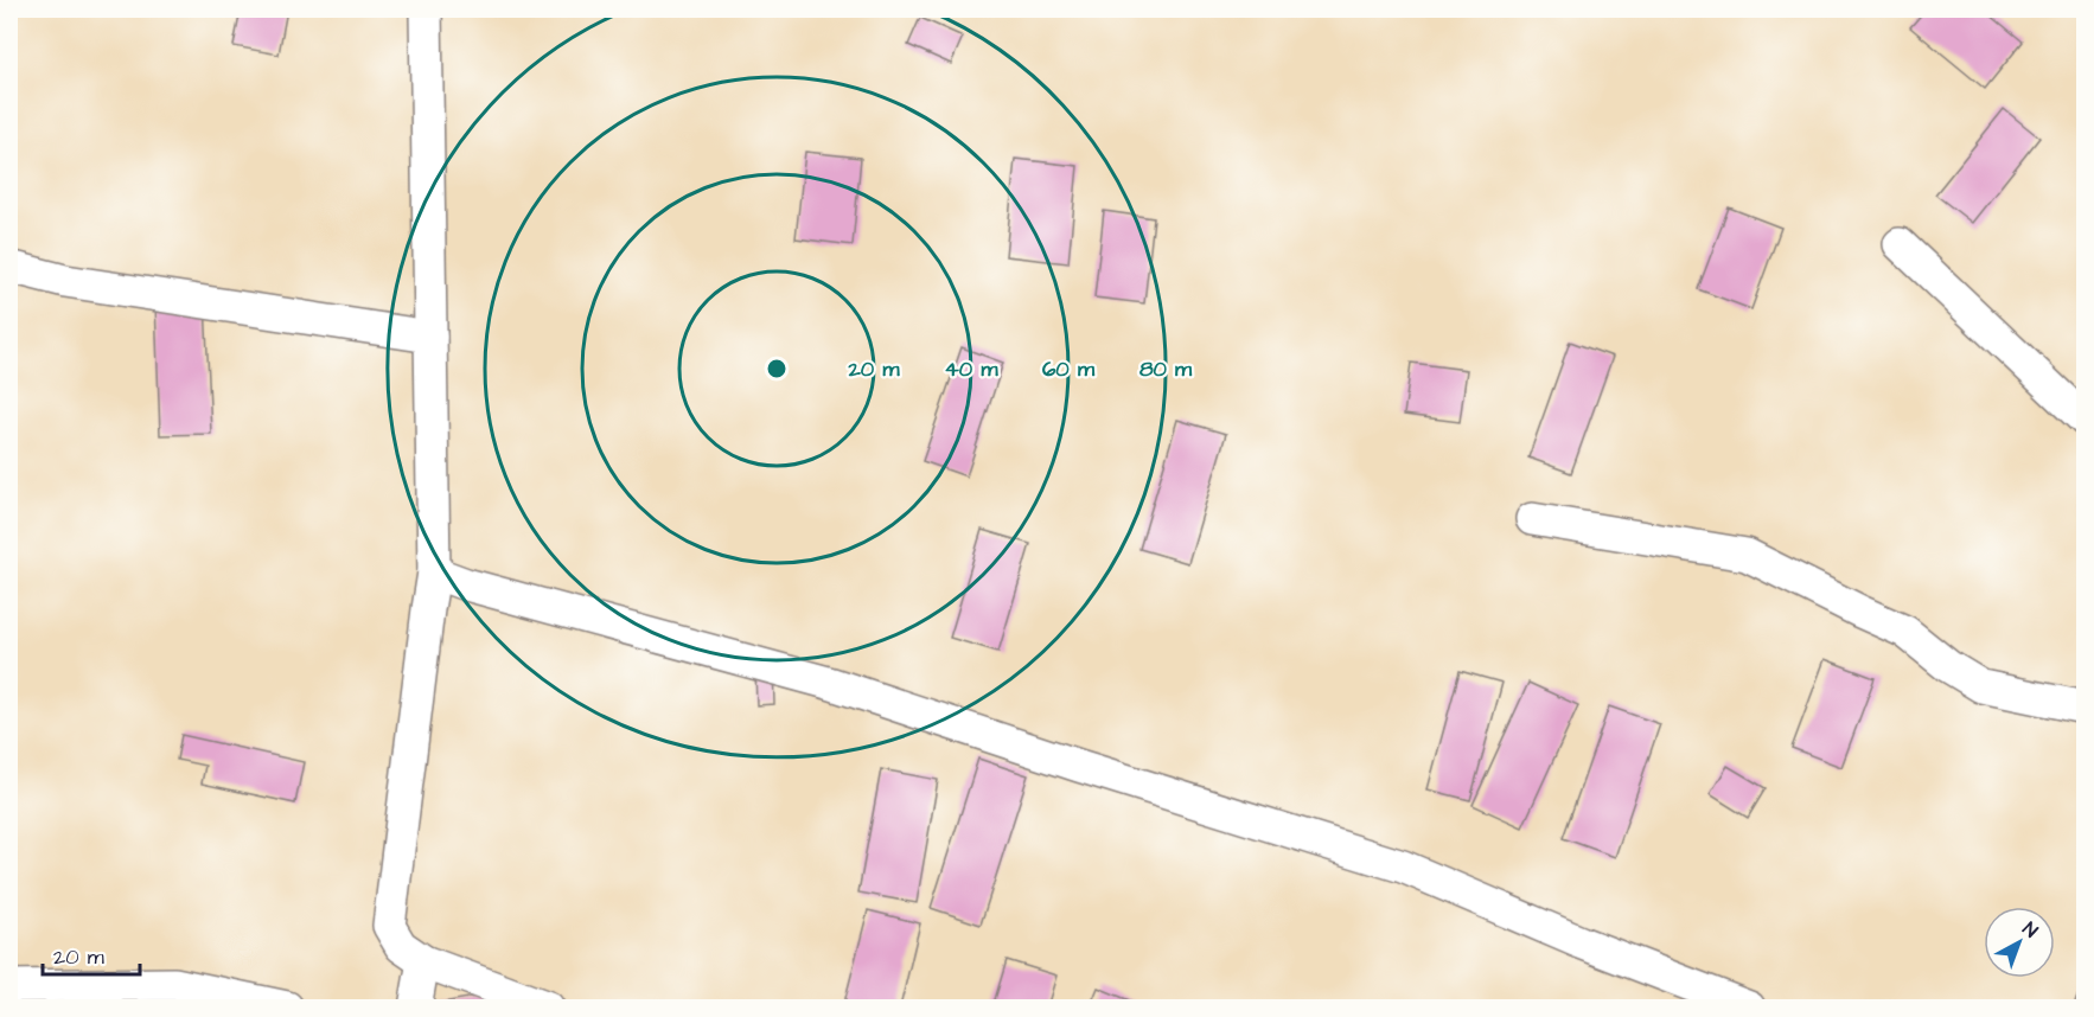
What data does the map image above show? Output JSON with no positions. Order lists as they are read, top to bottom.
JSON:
{
  "scale_bar": "20 m",
  "north": "top right",
  "rings": [
    "20 m",
    "40 m",
    "60 m",
    "80 m"
  ]
}
